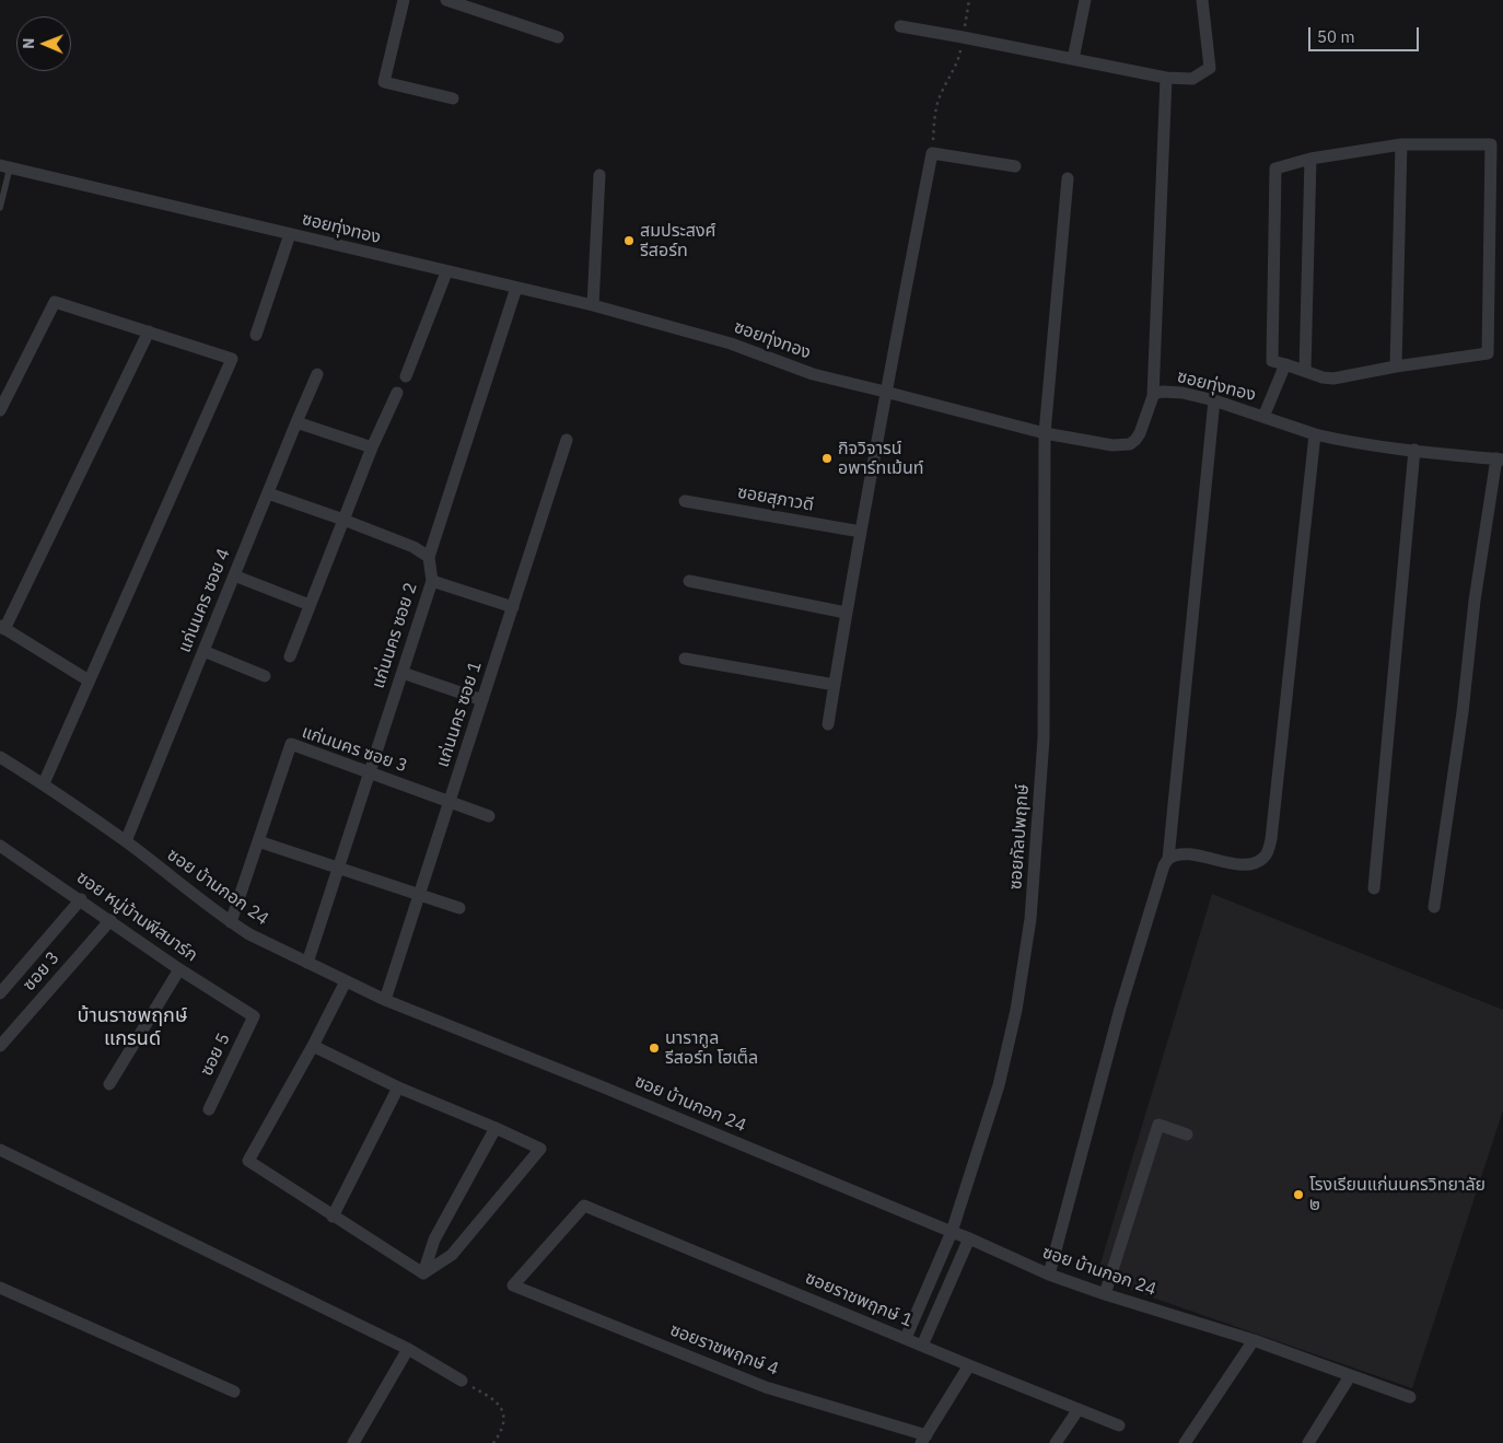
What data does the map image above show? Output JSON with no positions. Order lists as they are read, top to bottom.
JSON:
{
  "streets": {
    "street": [
      "ซอยทุ่งทอง",
      "ซอยสุภาวดี",
      "แก่นนคร ซอย 4",
      "แก่นนคร ซอย 2",
      "แก่นนคร ซอย 1",
      "แก่นนคร ซอย 3",
      "ซอยกัลปพฤกษ์",
      "ซอย บ้านกอก 24",
      "ซอย หมู่บ้านพีสมาร์ก",
      "ซอย 3",
      "ซอย 5",
      "ซอยราชพฤกษ์ 1",
      "ซอยราชพฤกษ์ 4"
    ]
  },
  "crossings": [
    ["ซอยทุ่งทอง", "แก่นนคร ซอย 2"],
    ["ซอยทุ่งทอง", "ซอยกัลปพฤกษ์"],
    ["แก่นนคร ซอย 4", "ซอย บ้านกอก 24"],
    ["แก่นนคร ซอย 2", "แก่นนคร ซอย 3"],
    ["แก่นนคร ซอย 2", "ซอย บ้านกอก 24"],
    ["แก่นนคร ซอย 1", "แก่นนคร ซอย 3"],
    ["แก่นนคร ซอย 1", "ซอย บ้านกอก 24"],
    ["แก่นนคร ซอย 3", "ซอย บ้านกอก 24"],
    ["ซอยกัลปพฤกษ์", "ซอย บ้านกอก 24"],
    ["ซอยกัลปพฤกษ์", "ซอยราชพฤกษ์ 1"],
    ["ซอย หมู่บ้านพีสมาร์ก", "ซอย 3"],
    ["ซอย หมู่บ้านพีสมาร์ก", "ซอย 5"],
    ["ซอยราชพฤกษ์ 1", "ซอยราชพฤกษ์ 4"]
  ],
  "districts": ["บ้านราชพฤกษ์ แกรนด์"],
  "places": [
    "สมประสงศ์ รีสอร์ท",
    "กิจวิจารน์ อพาร์ทเม้นท์",
    "นารากูล รีสอร์ท โฮเต็ล",
    "โรงเรียนแก่นนครวิทยาลัย ๒"
  ],
  "scale_bar": "50 m",
  "north": "left"
}
